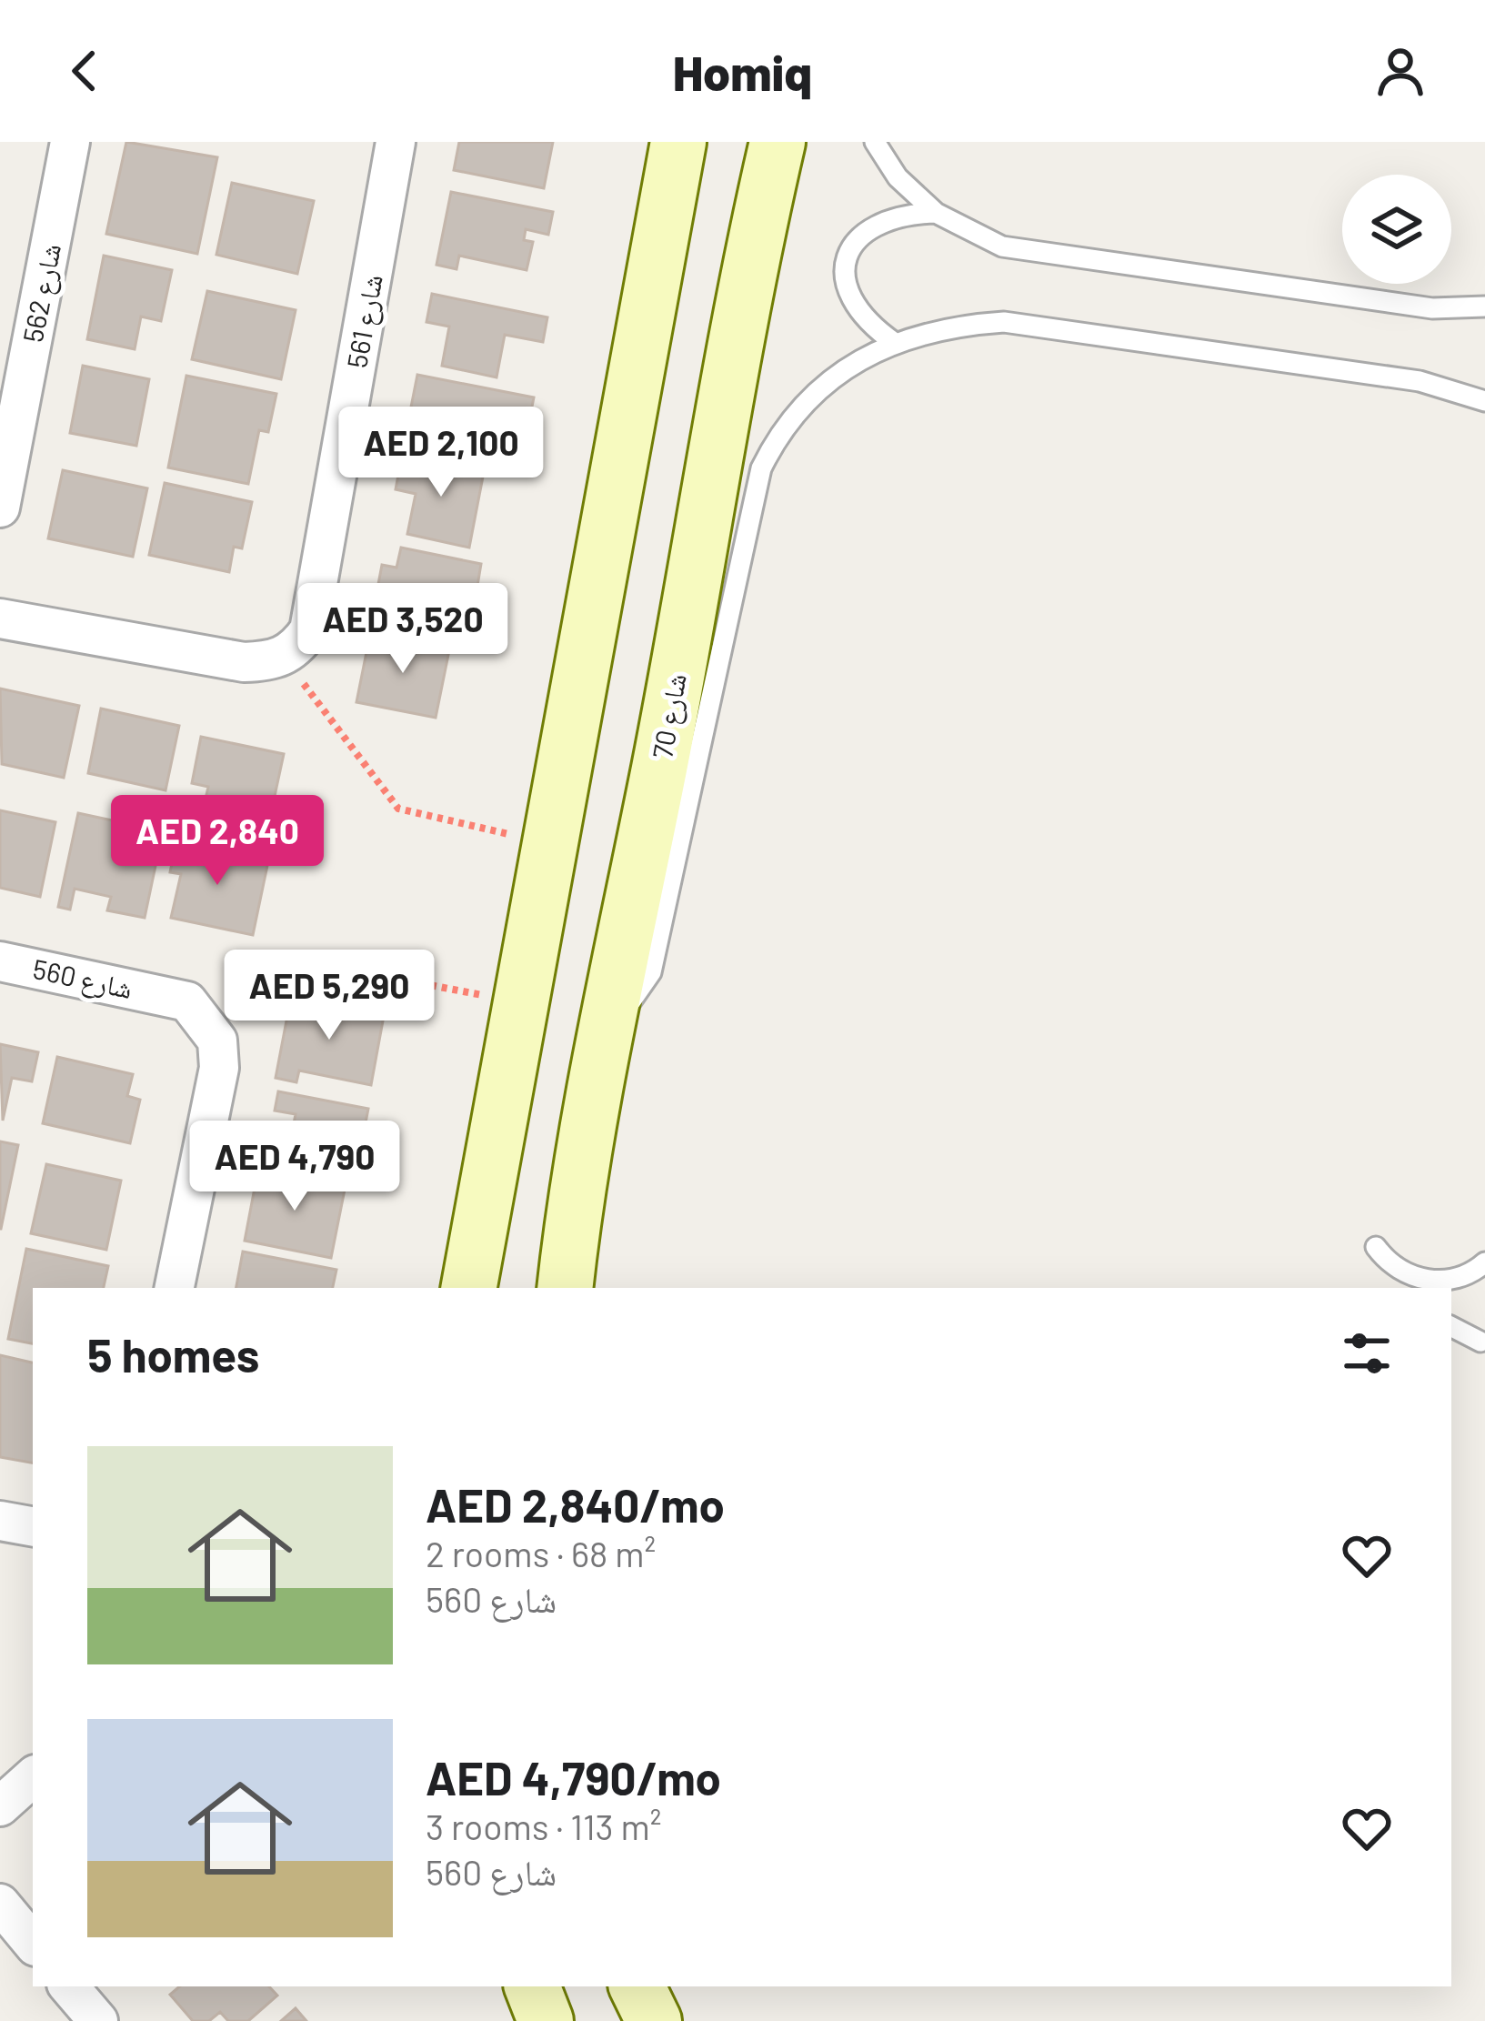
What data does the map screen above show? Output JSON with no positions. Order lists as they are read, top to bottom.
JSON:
{
  "streets": {
    "main road": ["شارع 70"],
    "street": ["شارع 562", "شارع 561", "شارع 560"]
  },
  "page": {
    "header": "Homiq",
    "price": [
      "AED 2,100",
      "AED 3,520",
      "AED 2,840",
      "AED 5,290",
      "AED 4,790"
    ],
    "heading": "5 homes",
    "list": [
      {
        "name": "AED 2,840/mo",
        "note": "2 rooms · 68 m² · شارع 560"
      },
      {
        "name": "AED 4,790/mo",
        "note": "3 rooms · 113 m² · شارع 560"
      }
    ]
  }
}
